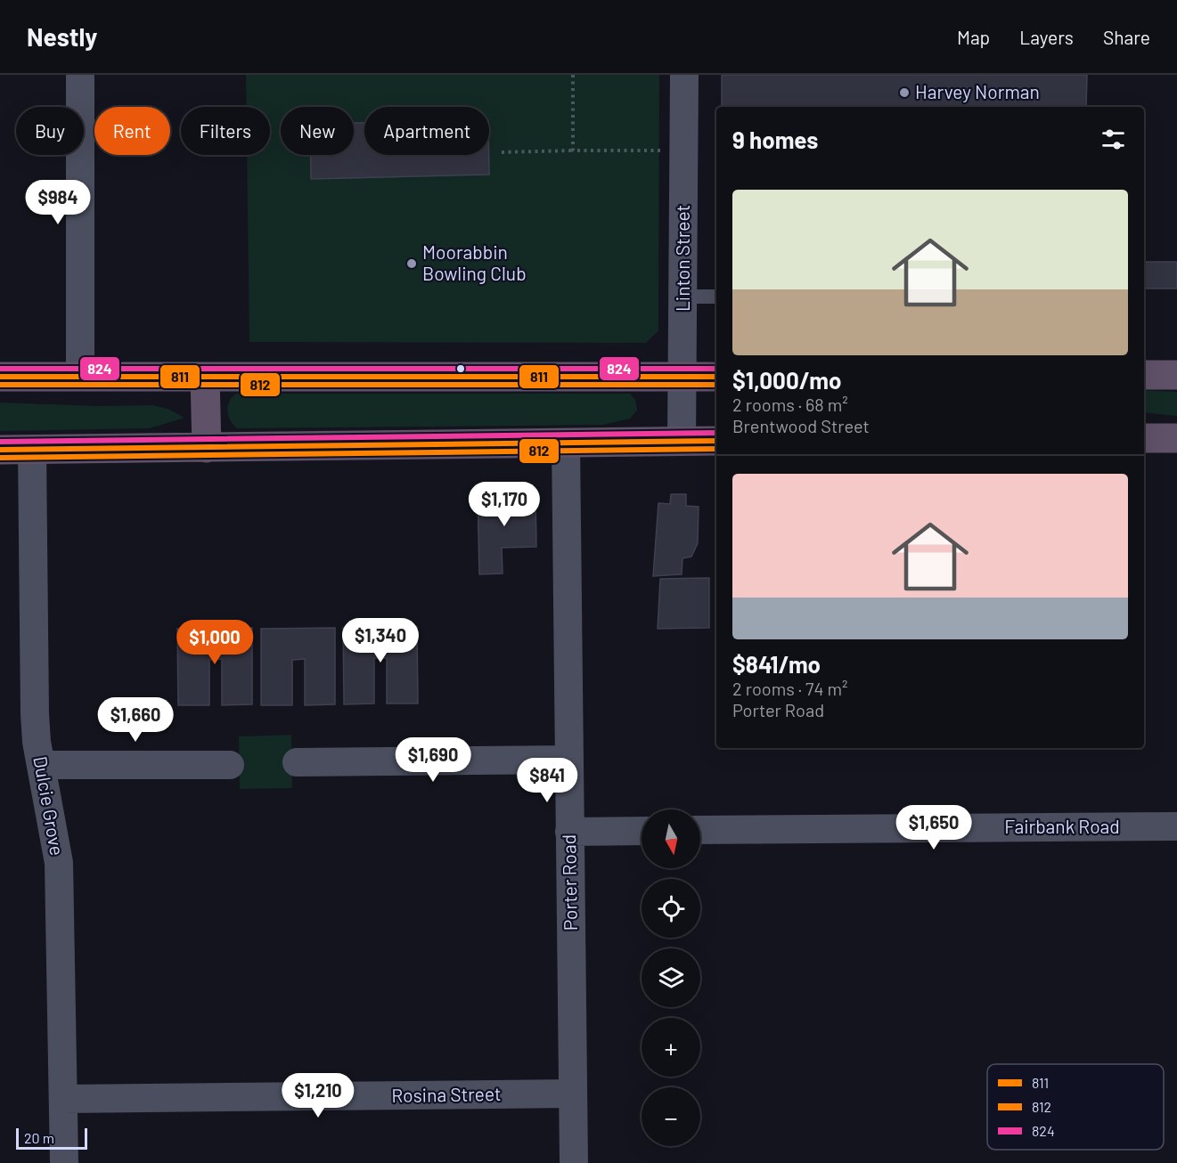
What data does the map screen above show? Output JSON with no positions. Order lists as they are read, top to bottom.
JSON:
{
  "streets": {
    "street": [
      "Linton Street",
      "Dulcie Grove",
      "Fairbank Road",
      "Porter Road",
      "Rosina Street"
    ]
  },
  "crossings": [
    ["Dulcie Grove", "Rosina Street"],
    ["Porter Road", "Rosina Street"]
  ],
  "places": ["Harvey Norman", "Moorabbin Bowling Club"],
  "lines": ["transit line 824", "transit line 811", "transit line 812"],
  "legend": ["811", "812", "824"],
  "scale_bar": "20 m",
  "north": "bottom",
  "page": {
    "header": "Nestly",
    "nav": ["Map", "Layers", "Share"],
    "chip": [
      "Buy",
      "Rent",
      "Filters",
      "New",
      "Apartment"
    ],
    "heading": "9 homes",
    "list": [
      {
        "name": "$1,000/mo",
        "note": "2 rooms · 68 m² · Brentwood Street"
      },
      {
        "name": "$841/mo",
        "note": "2 rooms · 74 m² · Porter Road"
      }
    ],
    "price": [
      "$984",
      "$1,170",
      "$1,340",
      "$1,000",
      "$1,660",
      "$1,690",
      "$841",
      "$1,650",
      "$1,210"
    ],
    "map_buttons": ["+", "−"],
    "scale": "20 m"
  }
}
